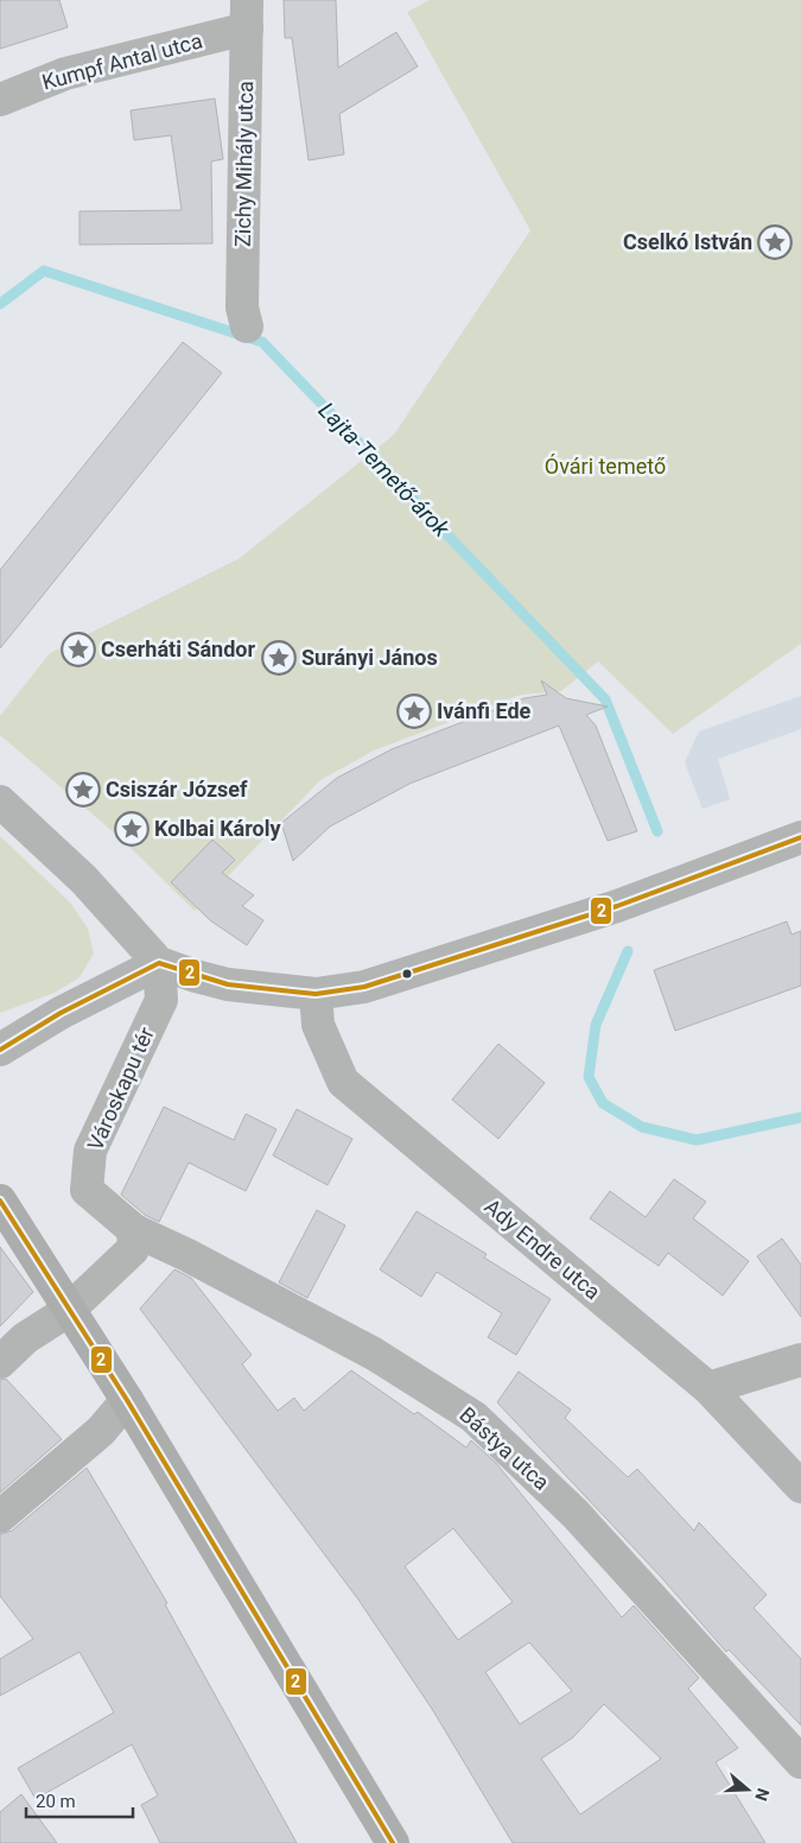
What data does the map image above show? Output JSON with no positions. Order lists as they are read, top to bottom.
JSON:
{
  "streets": {
    "street": [
      "Kumpf Antal utca",
      "Zichy Mihály utca",
      "Városkapu tér",
      "Ady Endre utca",
      "Bástya utca"
    ]
  },
  "crossings": [
    ["Kumpf Antal utca", "Zichy Mihály utca"],
    ["Városkapu tér", "Bástya utca"]
  ],
  "water": ["Lajta-Temető-árok"],
  "parks": ["Óvári temető"],
  "places": {
    "place": [
      "Cselkó István",
      "Cserháti Sándor",
      "Surányi János",
      "Ivánfi Ede",
      "Csiszár József",
      "Kolbai Károly"
    ]
  },
  "lines": ["transit line 2"],
  "scale_bar": "20 m",
  "north": "right"
}
